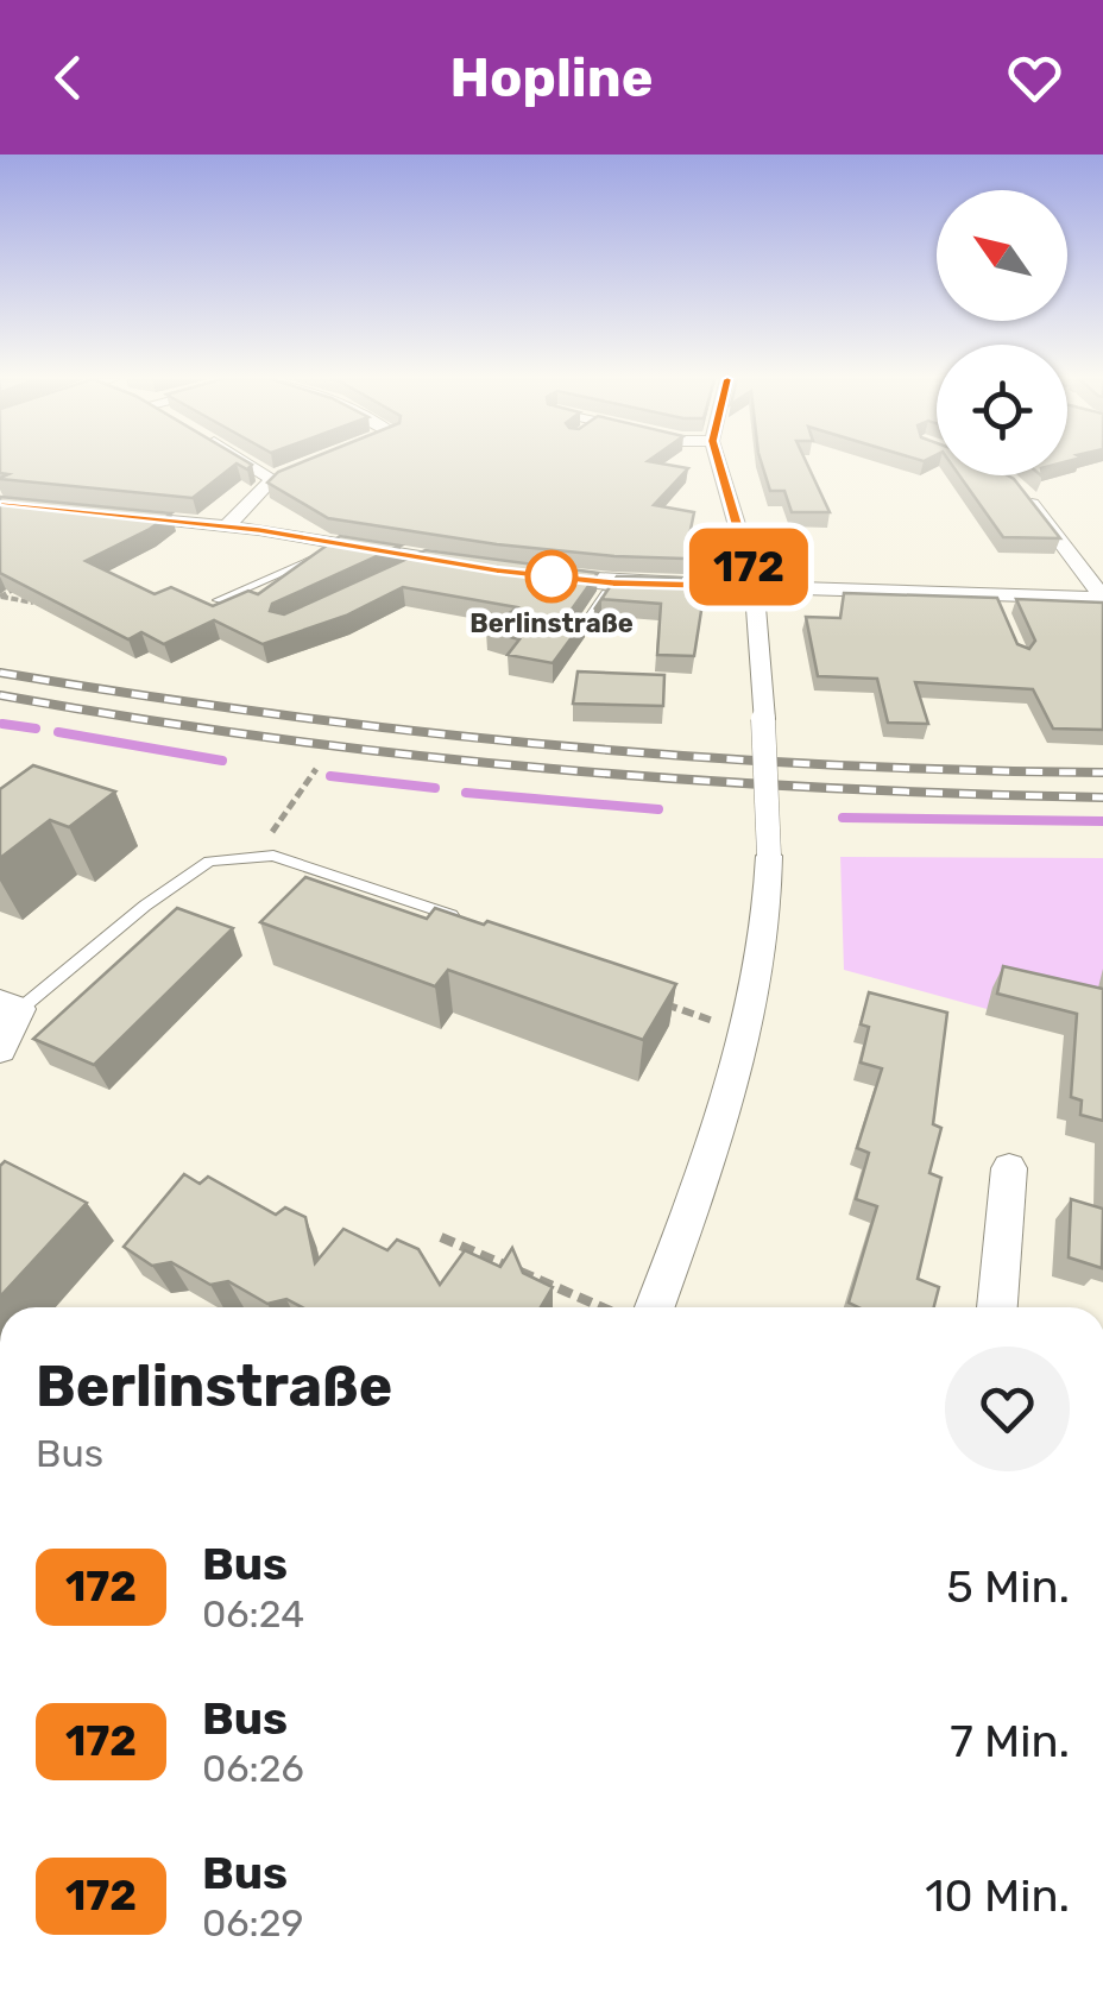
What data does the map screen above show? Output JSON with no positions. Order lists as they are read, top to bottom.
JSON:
{
  "places": ["Berlinstraße"],
  "lines": ["bus line 172"],
  "north": "top left",
  "page": {
    "header": "Hopline",
    "on_map": "172",
    "heading": ["Berlinstraße", "Bus"],
    "list": [
      {
        "mark": "172",
        "name": "Bus",
        "note": "06:24",
        "value": "5 Min."
      },
      {
        "mark": "172",
        "name": "Bus",
        "note": "06:26",
        "value": "7 Min."
      },
      {
        "mark": "172",
        "name": "Bus",
        "note": "06:29",
        "value": "10 Min."
      }
    ]
  }
}
